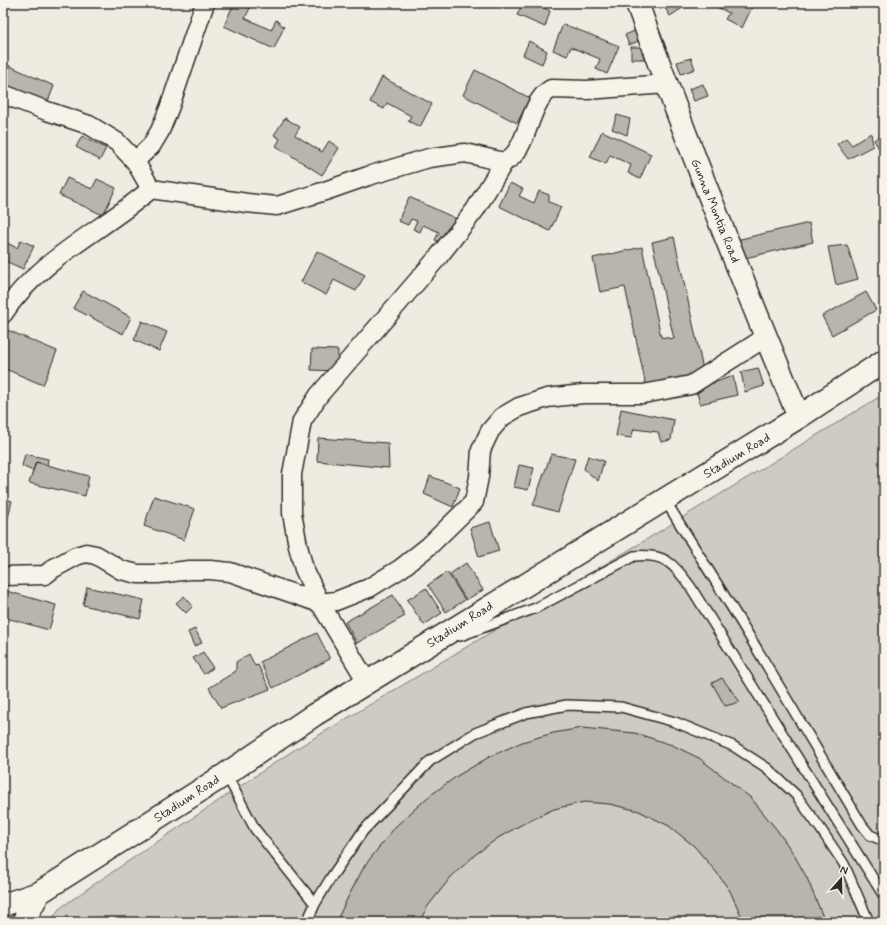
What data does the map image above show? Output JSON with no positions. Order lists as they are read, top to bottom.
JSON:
{
  "streets": {
    "main road": ["Gunna Montia Road", "Stadium Road"]
  },
  "crossings": [
    ["Gunna Montia Road", "Stadium Road"]
  ],
  "north": "top"
}
